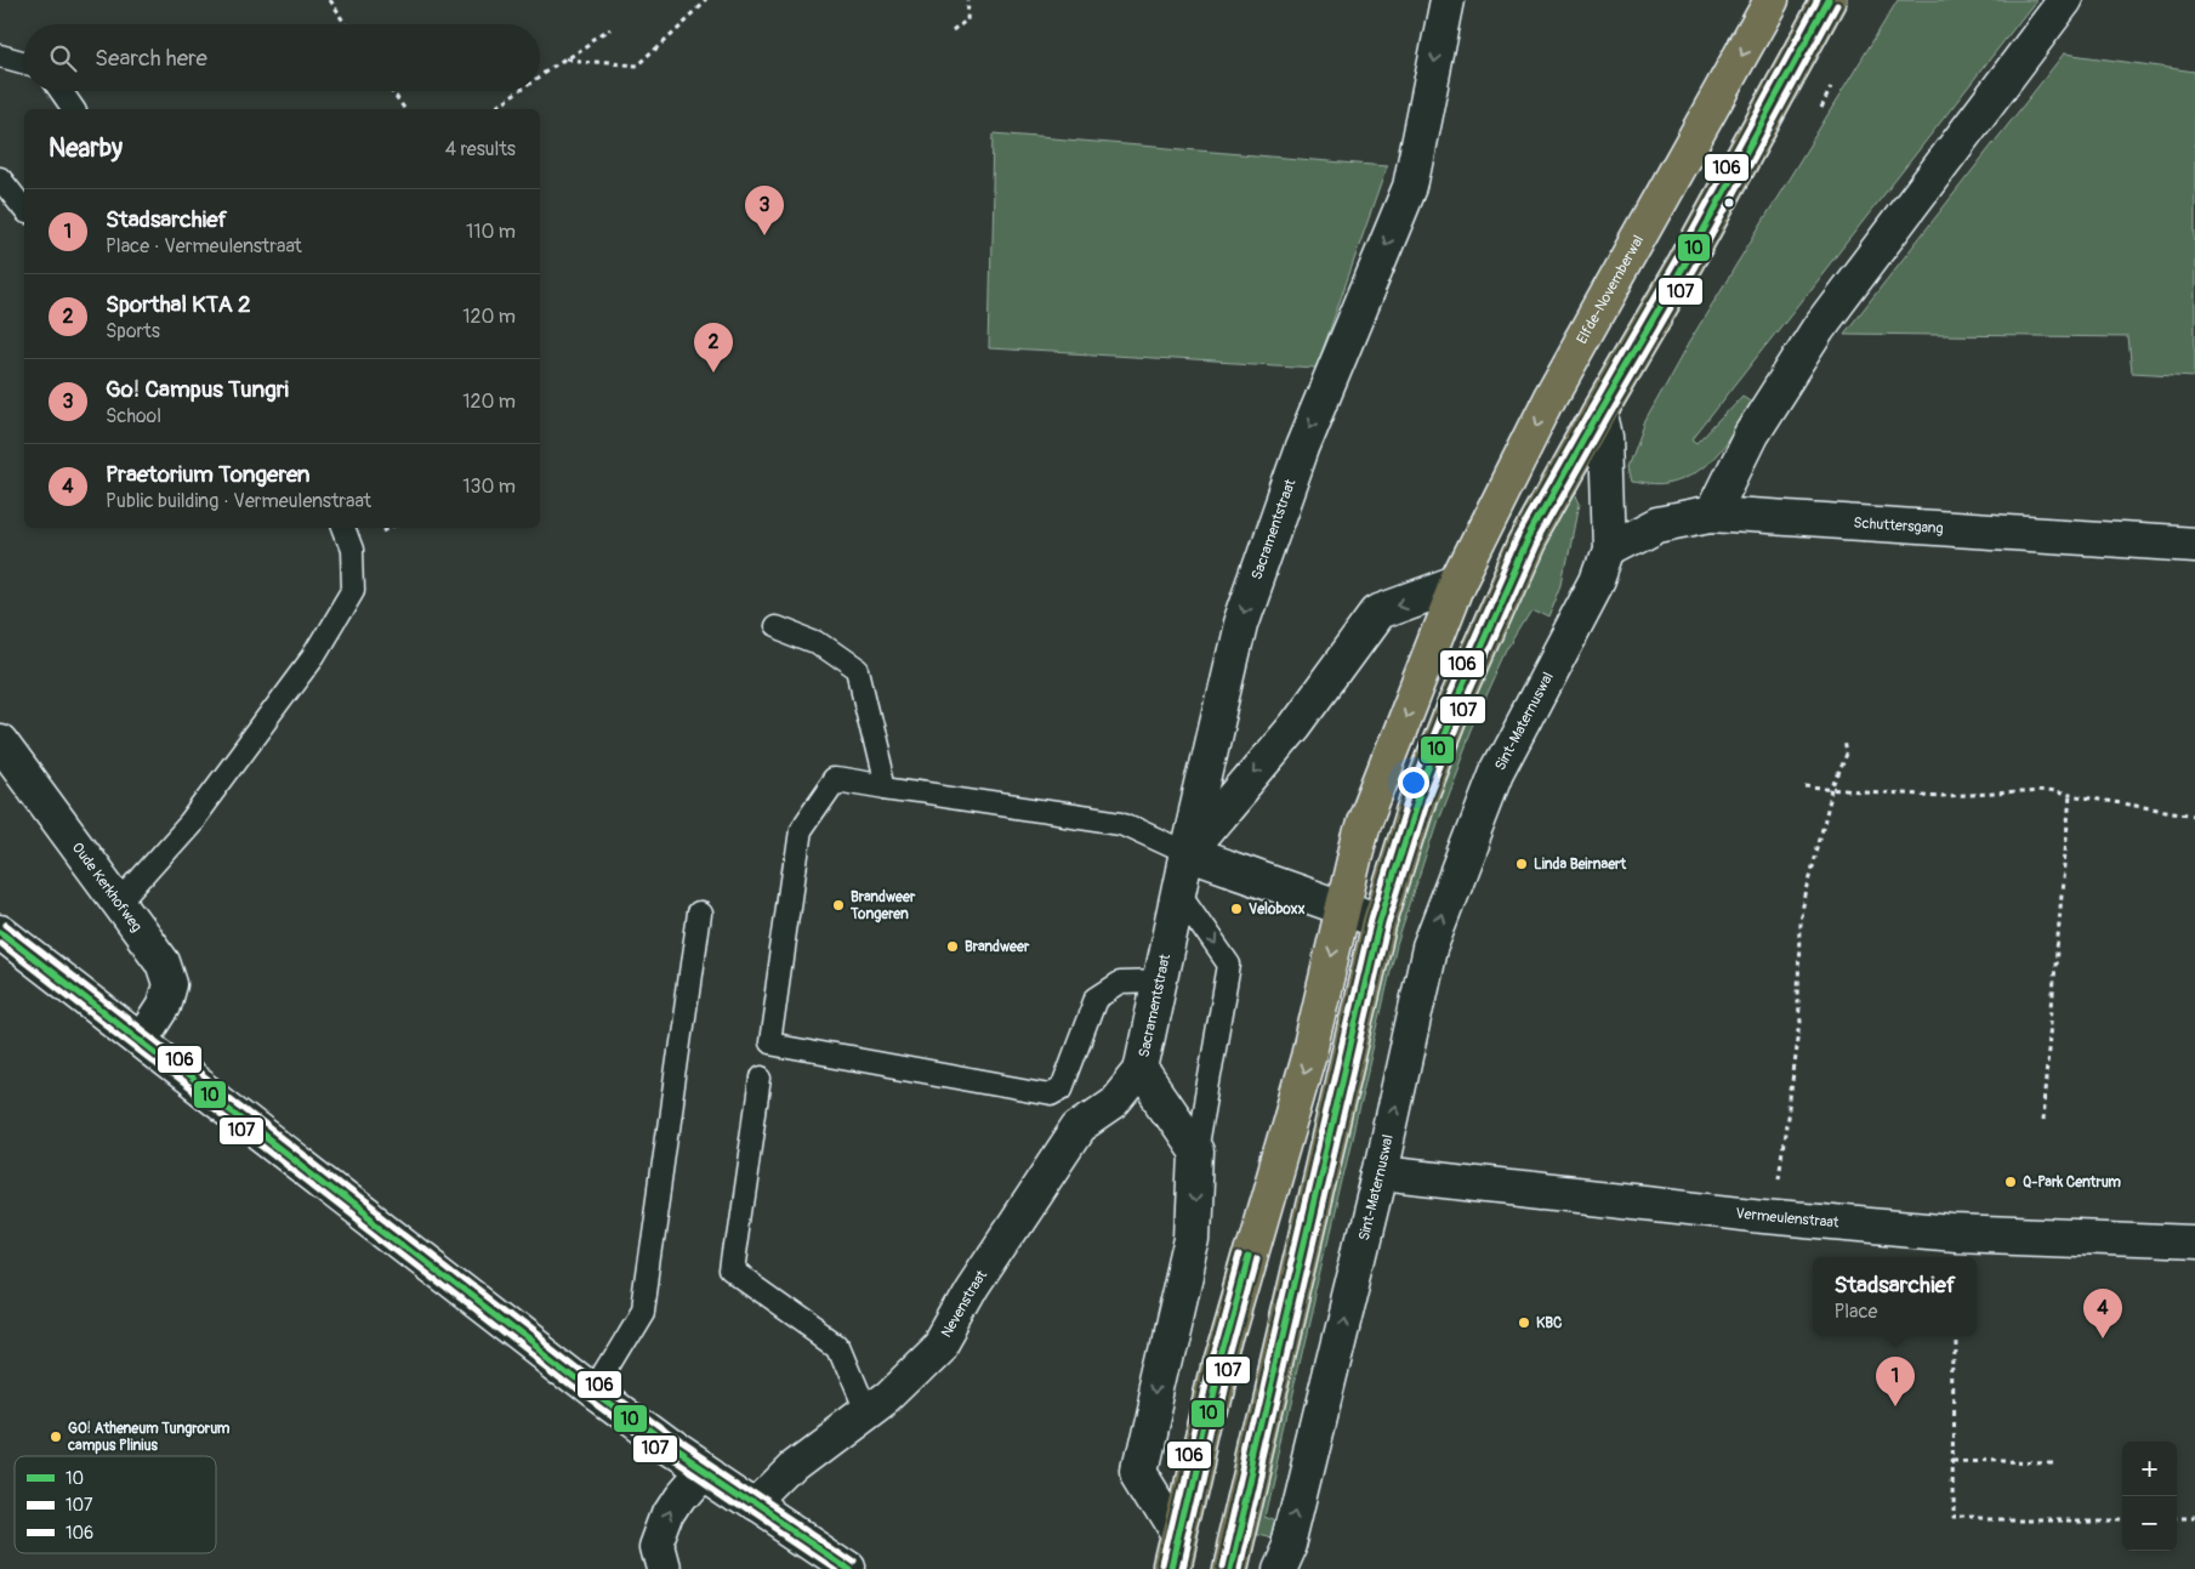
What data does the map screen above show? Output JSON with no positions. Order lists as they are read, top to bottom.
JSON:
{
  "streets": {
    "main road": ["Elfde-Novemberwal"],
    "street": [
      "Schuttersgang",
      "Sacramentstraat",
      "Sint-Maternuswal",
      "Oude Kerkhofweg",
      "Vermeulenstraat",
      "Nevenstraat"
    ]
  },
  "crossings": [
    ["Schuttersgang", "Sint-Maternuswal"],
    ["Sacramentstraat", "Nevenstraat"],
    ["Sint-Maternuswal", "Vermeulenstraat"]
  ],
  "one_way": ["Sacramentstraat"],
  "places": [
    "Linda Beirnaert",
    "Brandweer Tongeren",
    "Veloboxx",
    "Brandweer",
    "Q-Park Centrum",
    "KBC",
    "GO! Atheneum Tungrorum campus Plinius"
  ],
  "lines": ["transit line 10", "transit line 106", "transit line 107"],
  "legend": ["10", "107", "106"],
  "page": {
    "search": "Search here",
    "heading": ["Nearby", "4 results"],
    "pins": [
      "3",
      "2",
      "4",
      "1"
    ],
    "list": [
      {
        "mark": "1",
        "name": "Stadsarchief",
        "note": "Place · Vermeulenstraat",
        "value": "110 m"
      },
      {
        "mark": "2",
        "name": "Sporthal KTA 2",
        "note": "Sports",
        "value": "120 m"
      },
      {
        "mark": "3",
        "name": "Go! Campus Tungri",
        "note": "School",
        "value": "120 m"
      },
      {
        "mark": "4",
        "name": "Praetorium Tongeren",
        "note": "Public building · Vermeulenstraat",
        "value": "130 m"
      }
    ],
    "popup": ["Stadsarchief", "Place"],
    "map_buttons": ["+", "−"]
  }
}
